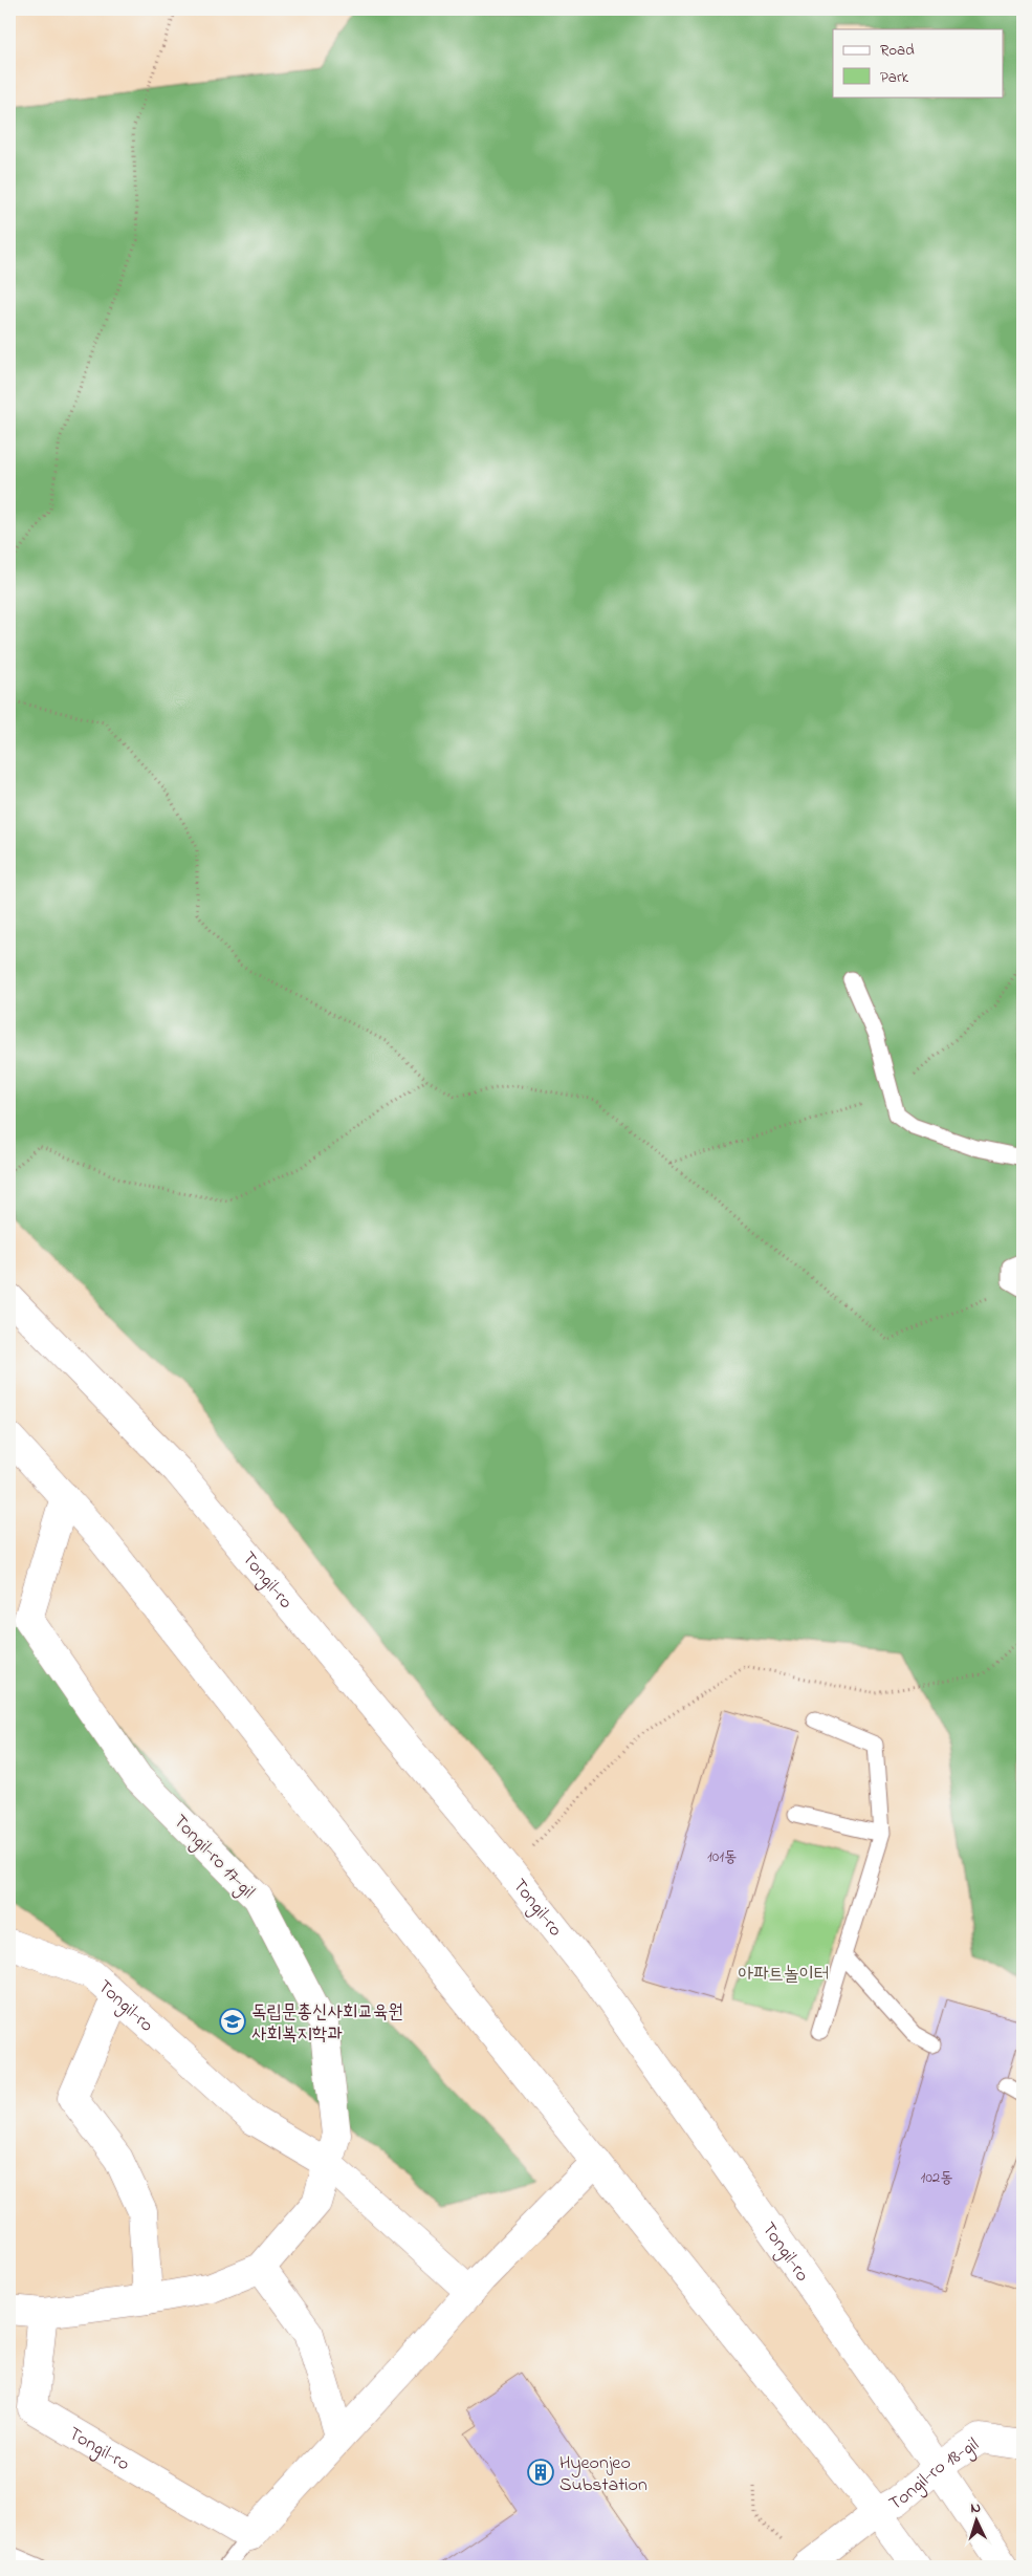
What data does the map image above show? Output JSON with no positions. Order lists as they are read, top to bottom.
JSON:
{
  "streets": {
    "street": ["Tongil-ro", "Tongil-ro 17-gil", "Tongil-ro 18-gil"]
  },
  "crossings": [
    ["Tongil-ro", "Tongil-ro 17-gil"],
    ["Tongil-ro", "Tongil-ro 18-gil"]
  ],
  "parks": ["아파트놀이터"],
  "places": {
    "school or university": ["독립문총신사회교육원 사회복지학과"],
    "building": ["Hyeonjeo Substation"]
  },
  "house_numbers": ["101동", "102동"],
  "legend": ["Road", "Park"],
  "north": "top"
}
